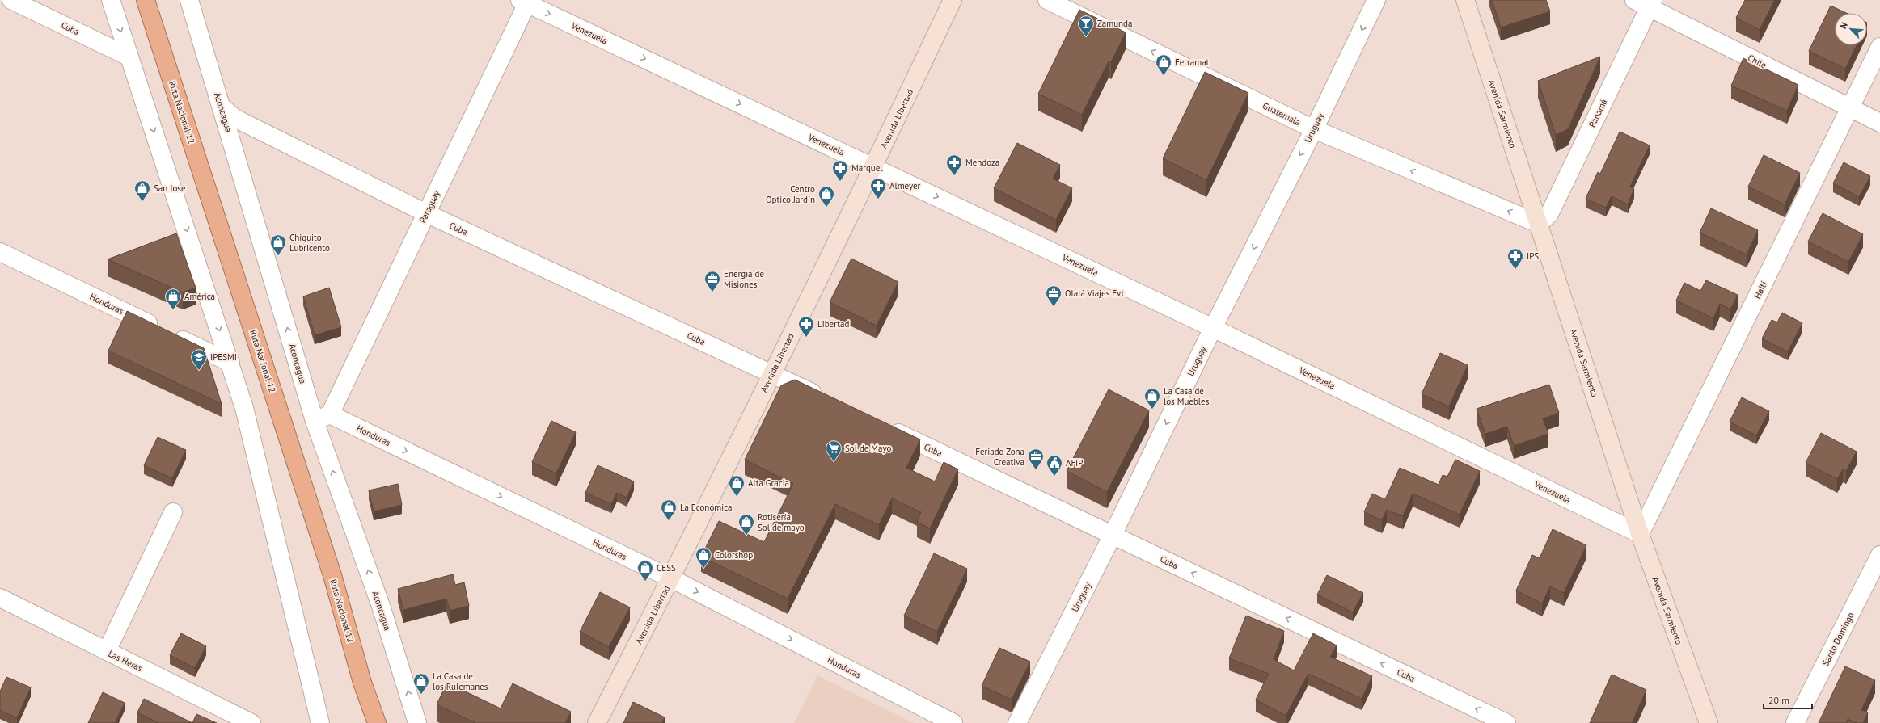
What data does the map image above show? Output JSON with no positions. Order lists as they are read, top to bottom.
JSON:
{
  "streets": {
    "highway": ["Ruta Nacional 12"],
    "main road": ["Avenida Sarmiento", "Avenida Libertad"],
    "street": [
      "Cuba",
      "Venezuela",
      "Chile",
      "Aconcagua",
      "Panamá",
      "Guatemala",
      "Uruguay",
      "Paraguay",
      "Haití",
      "Honduras",
      "Santo Domingo",
      "Las Heras"
    ]
  },
  "crossings": [
    ["Cuba", "Aconcagua"],
    ["Cuba", "Avenida Libertad"],
    ["Cuba", "Uruguay"],
    ["Cuba", "Paraguay"],
    ["Venezuela", "Avenida Sarmiento"],
    ["Venezuela", "Avenida Libertad"],
    ["Venezuela", "Uruguay"],
    ["Venezuela", "Paraguay"],
    ["Venezuela", "Haití"],
    ["Chile", "Panamá"],
    ["Chile", "Haití"],
    ["Aconcagua", "Paraguay"],
    ["Aconcagua", "Honduras"],
    ["Panamá", "Guatemala"],
    ["Panamá", "Avenida Sarmiento"],
    ["Guatemala", "Avenida Sarmiento"],
    ["Guatemala", "Uruguay"],
    ["Avenida Sarmiento", "Haití"],
    ["Avenida Libertad", "Honduras"],
    ["Paraguay", "Honduras"]
  ],
  "one_way": [
    "Venezuela",
    "Guatemala",
    "Uruguay",
    "Honduras"
  ],
  "places": {
    "bar": ["Zamunda"],
    "shop": [
      "Ferramat",
      "San José",
      "Centro Optico Jardín",
      "Chiquito Lubricento",
      "América",
      "La Casa de los Muebles",
      "Alta Gracia",
      "La Económica",
      "Rotisería Sol de mayo",
      "Colorshop",
      "CESS",
      "La Casa de los Rulemanes"
    ],
    "pharmacy": [
      "Mendoza",
      "Marquel",
      "Almeyer",
      "IPS",
      "Libertad"
    ],
    "office": ["Energía de Misiones", "Olalá Viajes Evt", "Feriado Zona Creativa"],
    "school or university": ["IPESMI"],
    "supermarket": ["Sol de Mayo"],
    "public building": ["AFIP"]
  },
  "scale_bar": "20 m",
  "north": "top left"
}
